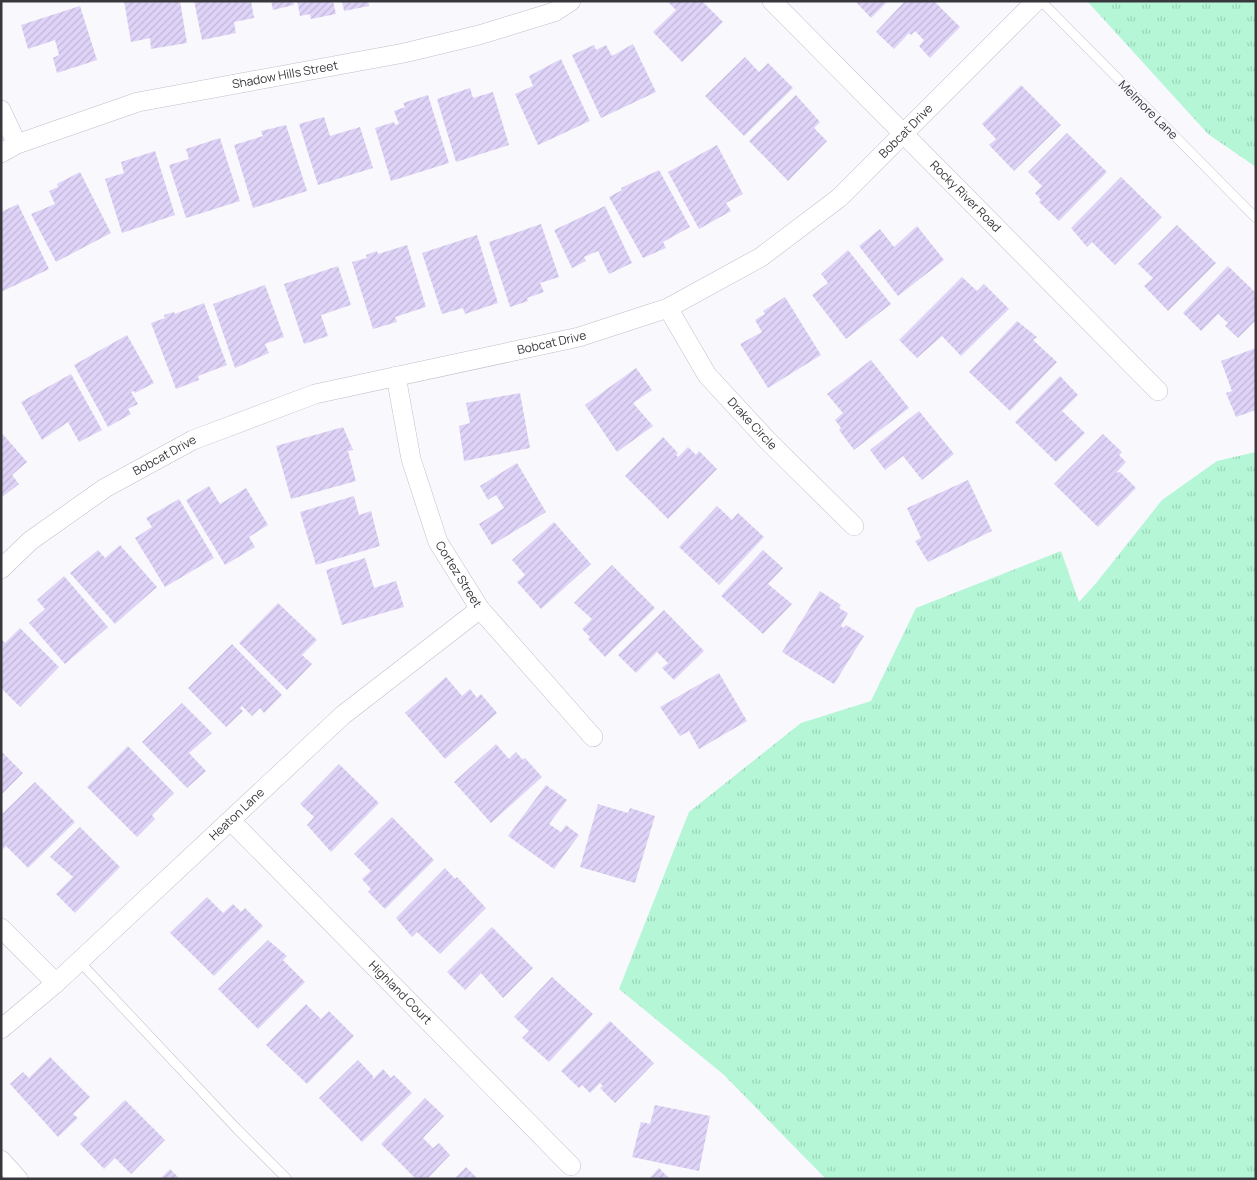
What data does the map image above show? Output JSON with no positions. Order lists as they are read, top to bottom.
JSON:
{
  "streets": {
    "street": [
      "Shadow Hills Street",
      "Bobcat Drive",
      "Rocky River Road",
      "Drake Circle",
      "Cortez Street",
      "Heaton Lane",
      "Highland Court"
    ],
    "lane": ["Melmore Lane"]
  },
  "crossings": [
    ["Bobcat Drive", "Rocky River Road"],
    ["Bobcat Drive", "Drake Circle"],
    ["Bobcat Drive", "Cortez Street"],
    ["Cortez Street", "Heaton Lane"],
    ["Heaton Lane", "Highland Court"]
  ]
}
